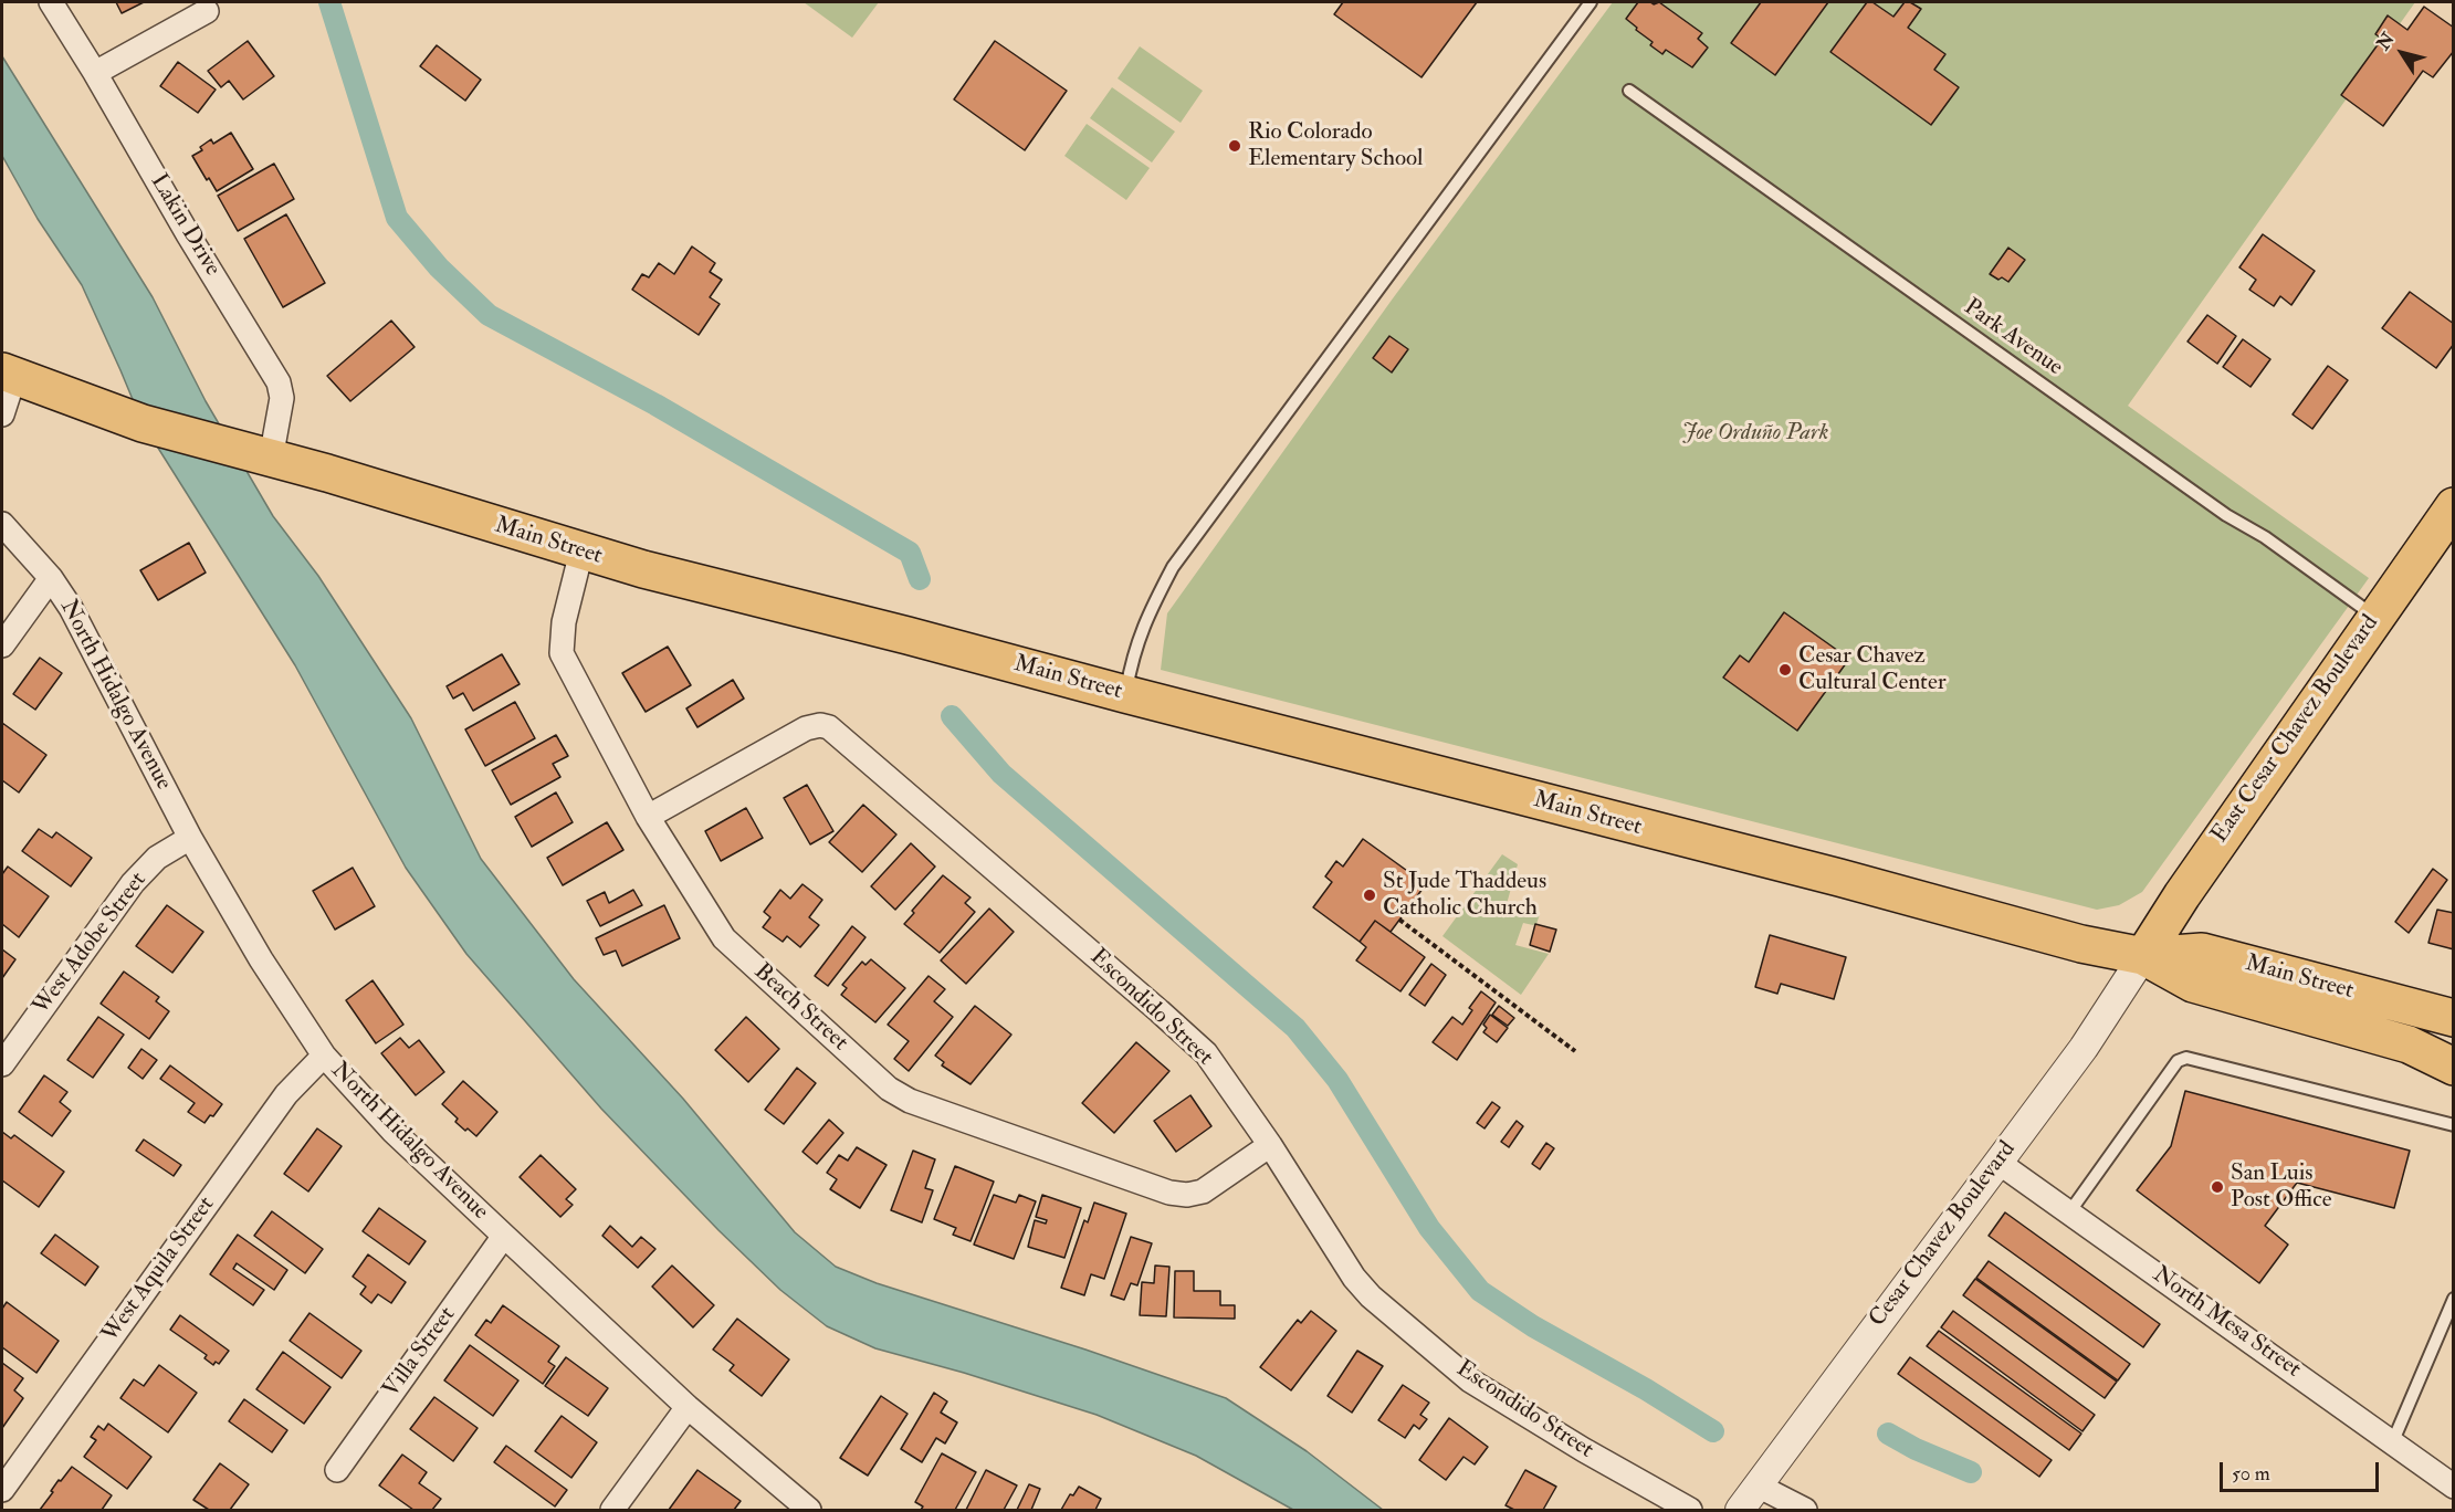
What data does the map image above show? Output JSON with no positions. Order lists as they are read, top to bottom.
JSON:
{
  "streets": {
    "highway": ["Main Street", "East Cesar Chavez Boulevard"],
    "street": [
      "Lakin Drive",
      "North Hidalgo Avenue",
      "West Adobe Street",
      "Beach Street",
      "Escondido Street",
      "Cesar Chavez Boulevard",
      "West Aquila Street",
      "North Mesa Street",
      "Villa Street"
    ],
    "lane": ["Park Avenue"]
  },
  "crossings": [
    ["Lakin Drive", "Main Street"],
    ["Park Avenue", "East Cesar Chavez Boulevard"],
    ["Main Street", "East Cesar Chavez Boulevard"],
    ["Main Street", "Beach Street"],
    ["Main Street", "Cesar Chavez Boulevard"],
    ["North Hidalgo Avenue", "West Adobe Street"],
    ["North Hidalgo Avenue", "West Aquila Street"],
    ["North Hidalgo Avenue", "Villa Street"],
    ["East Cesar Chavez Boulevard", "Cesar Chavez Boulevard"],
    ["Beach Street", "Escondido Street"],
    ["Cesar Chavez Boulevard", "North Mesa Street"]
  ],
  "parks": ["Joe Orduño Park"],
  "places": [
    "Rio Colorado Elementary School",
    "Cesar Chavez Cultural Center",
    "St Jude Thaddeus Catholic Church",
    "San Luis Post Office"
  ],
  "scale_bar": "50 m",
  "north": "top left"
}
